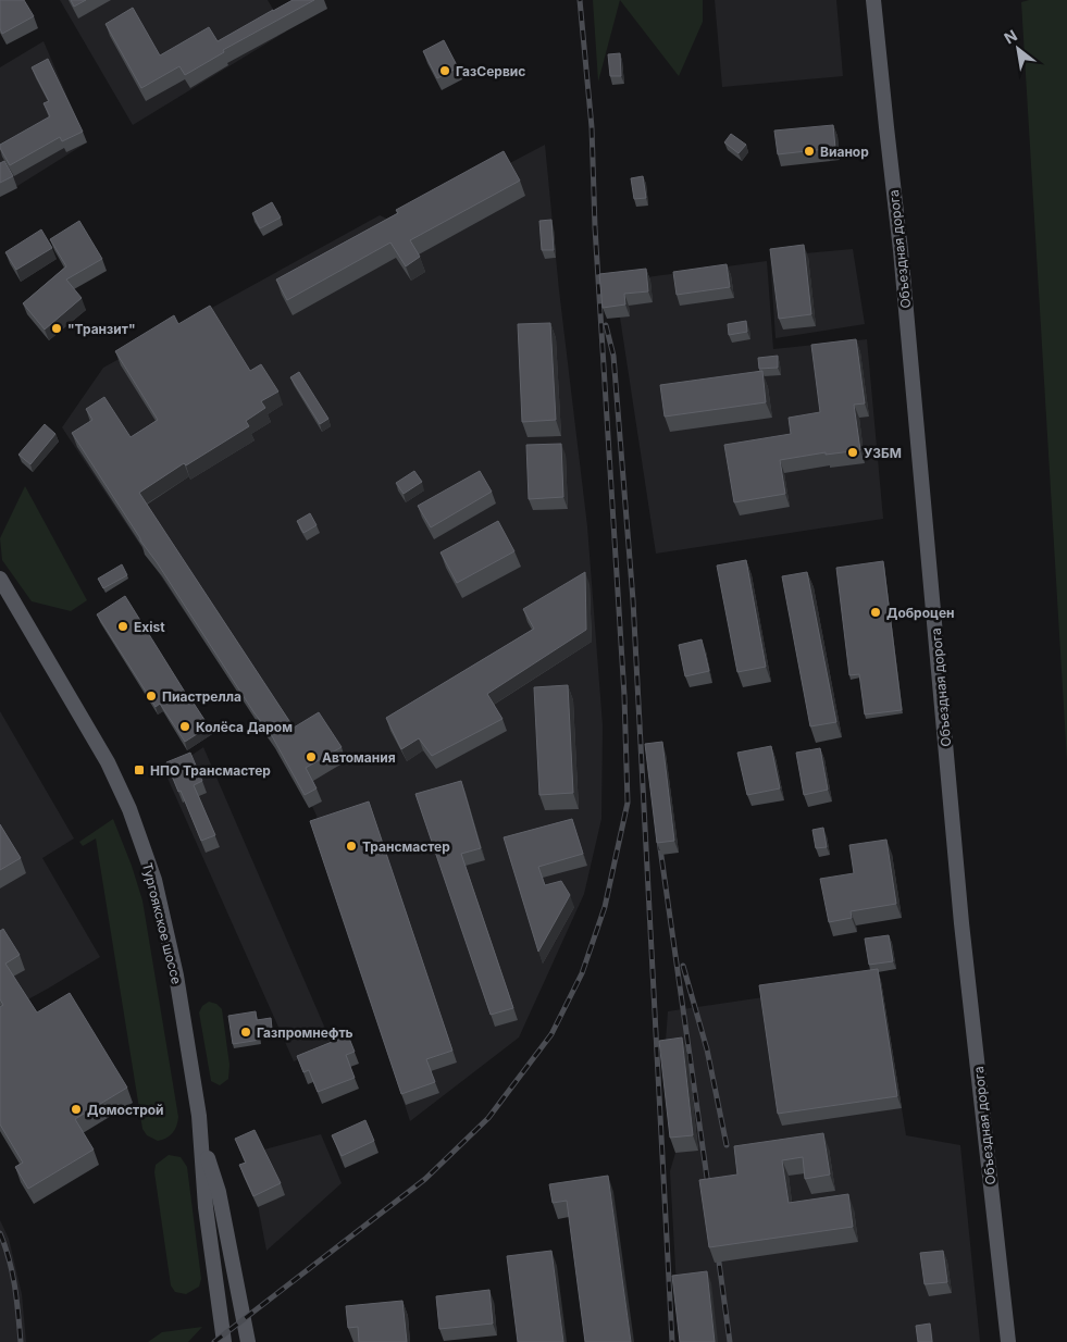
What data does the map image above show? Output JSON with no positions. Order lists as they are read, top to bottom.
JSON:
{
  "streets": {
    "main road": ["Объездная дорога", "Тургоякское шоссе"]
  },
  "places": {
    "other": [
      "ГазСервис",
      "Вианор",
      "\"Транзит\"",
      "УЗБМ",
      "Доброцен",
      "Exist",
      "Пиастрелла",
      "Колёса Даром",
      "Автомания",
      "Трансмастер",
      "Газпромнефть",
      "Домострой"
    ],
    "transit": ["НПО Трансмастер"]
  },
  "north": "top left"
}
